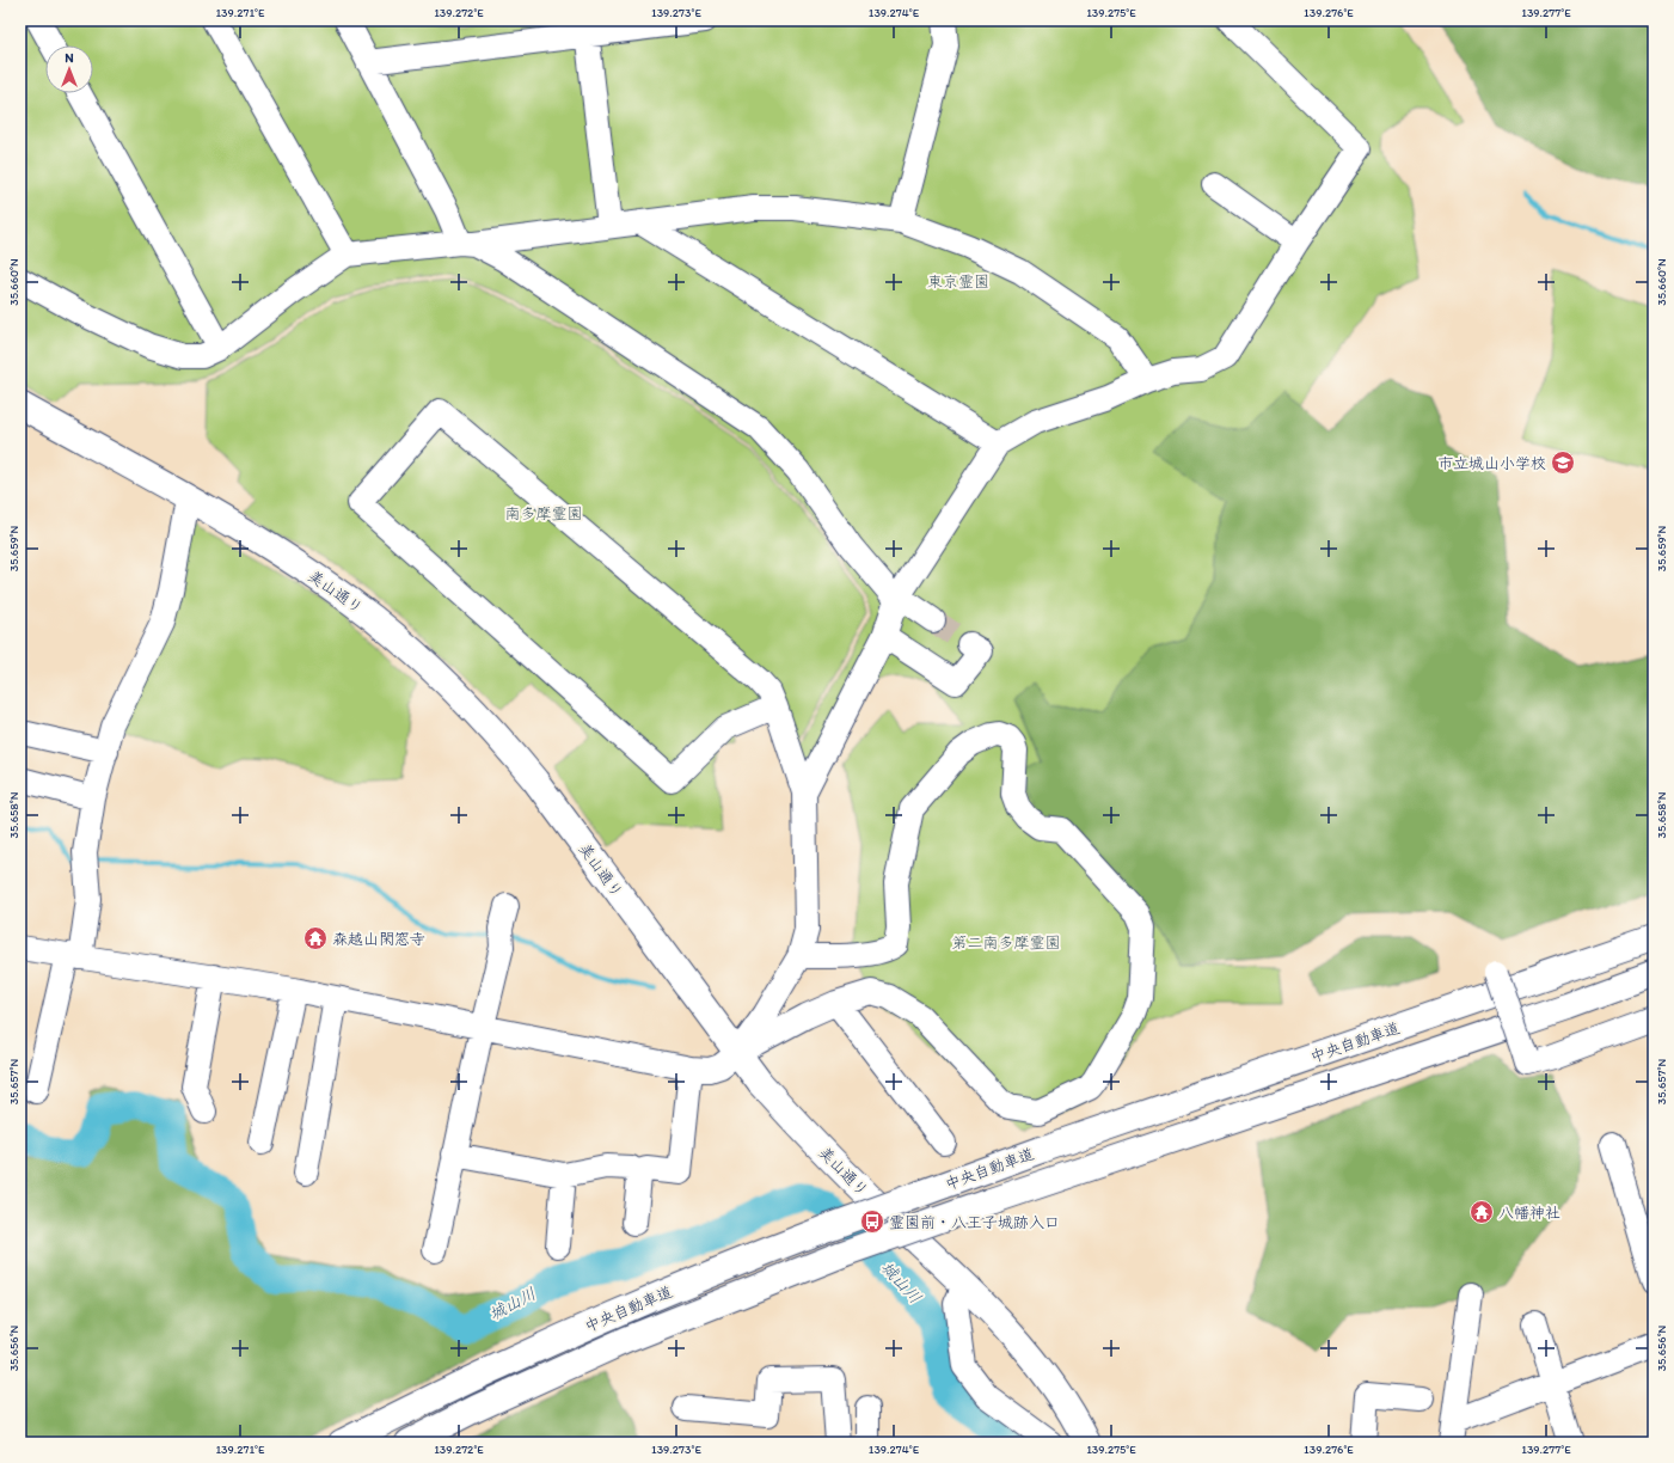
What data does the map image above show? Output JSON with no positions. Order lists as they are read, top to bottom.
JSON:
{
  "streets": {
    "main road": ["美山通り", "中央自動車道"]
  },
  "water": ["城山川"],
  "parks": ["東京霊園", "南多摩霊園", "第二南多摩霊園"],
  "places": {
    "school or university": ["市立城山小学校"],
    "temple": ["森越山閑窓寺", "八幡神社"],
    "bus stop": ["霊園前・八王子城跡入口"]
  },
  "north": "top",
  "coordinates": [
    "139.271°E",
    "139.272°E",
    "139.273°E",
    "139.274°E",
    "139.275°E",
    "139.276°E",
    "139.277°E",
    "35.660°N",
    "35.659°N",
    "35.658°N",
    "35.657°N",
    "35.656°N"
  ]
}
